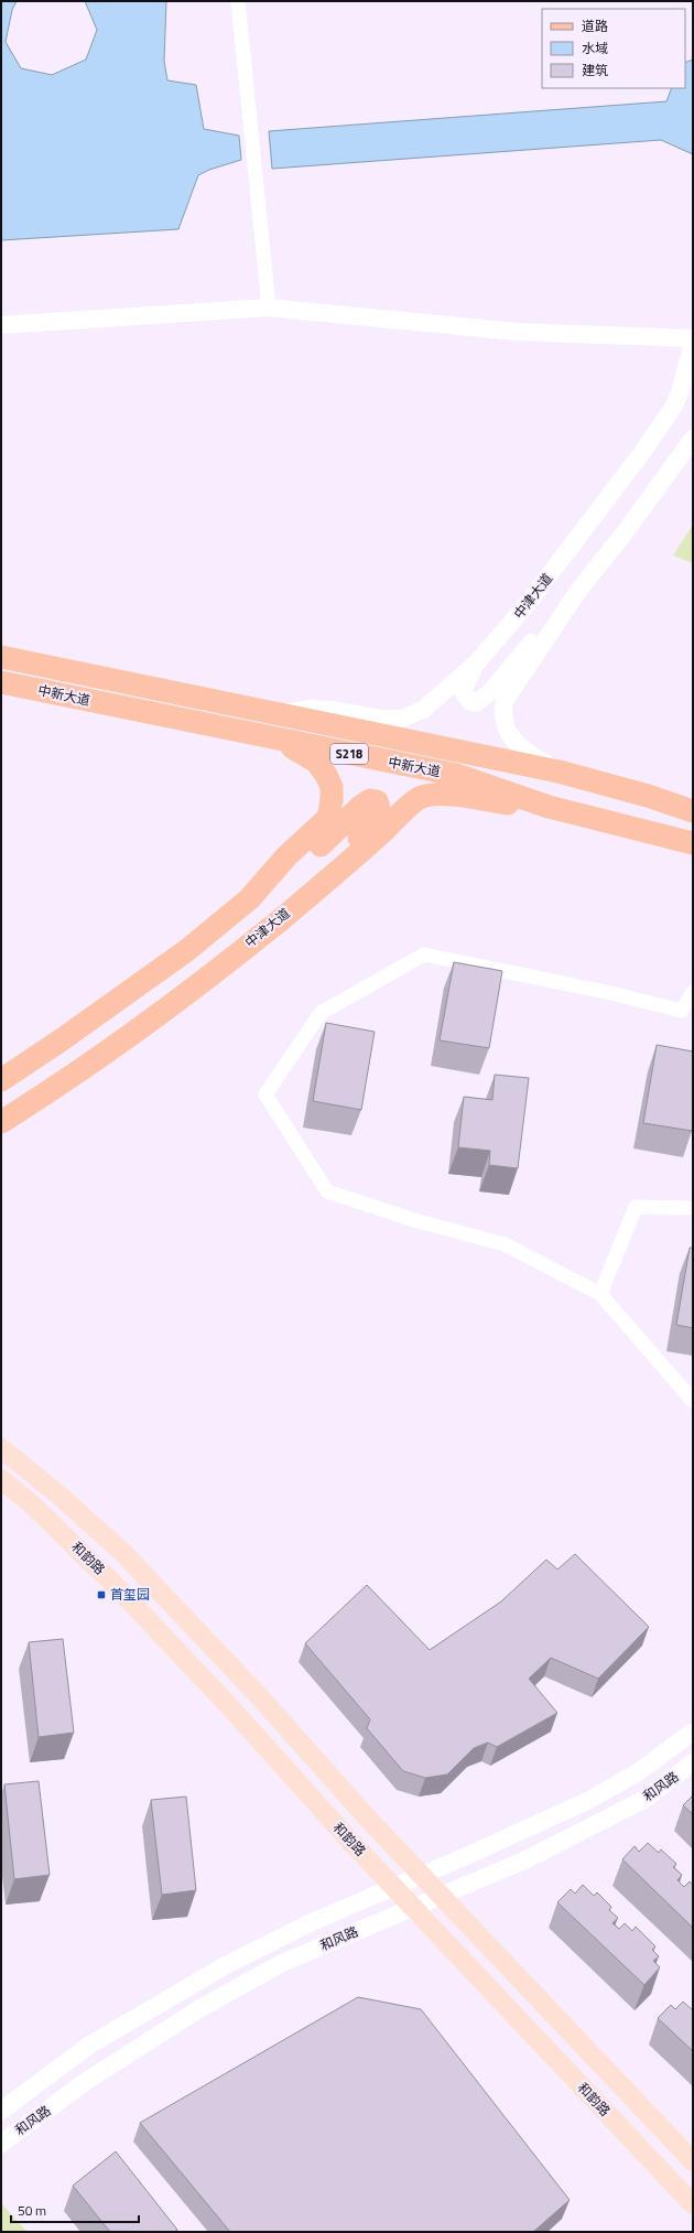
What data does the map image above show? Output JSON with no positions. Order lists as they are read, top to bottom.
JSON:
{
  "streets": {
    "main road": [
      "中津大道",
      "中新大道",
      "S218",
      "和韵路"
    ],
    "street": ["和风路"]
  },
  "crossings": [
    ["中津大道", "中新大道"],
    ["和韵路", "和风路"]
  ],
  "places": {
    "transit": ["首玺园"]
  },
  "legend": ["道路", "水域", "建筑"],
  "scale_bar": "50 m"
}
